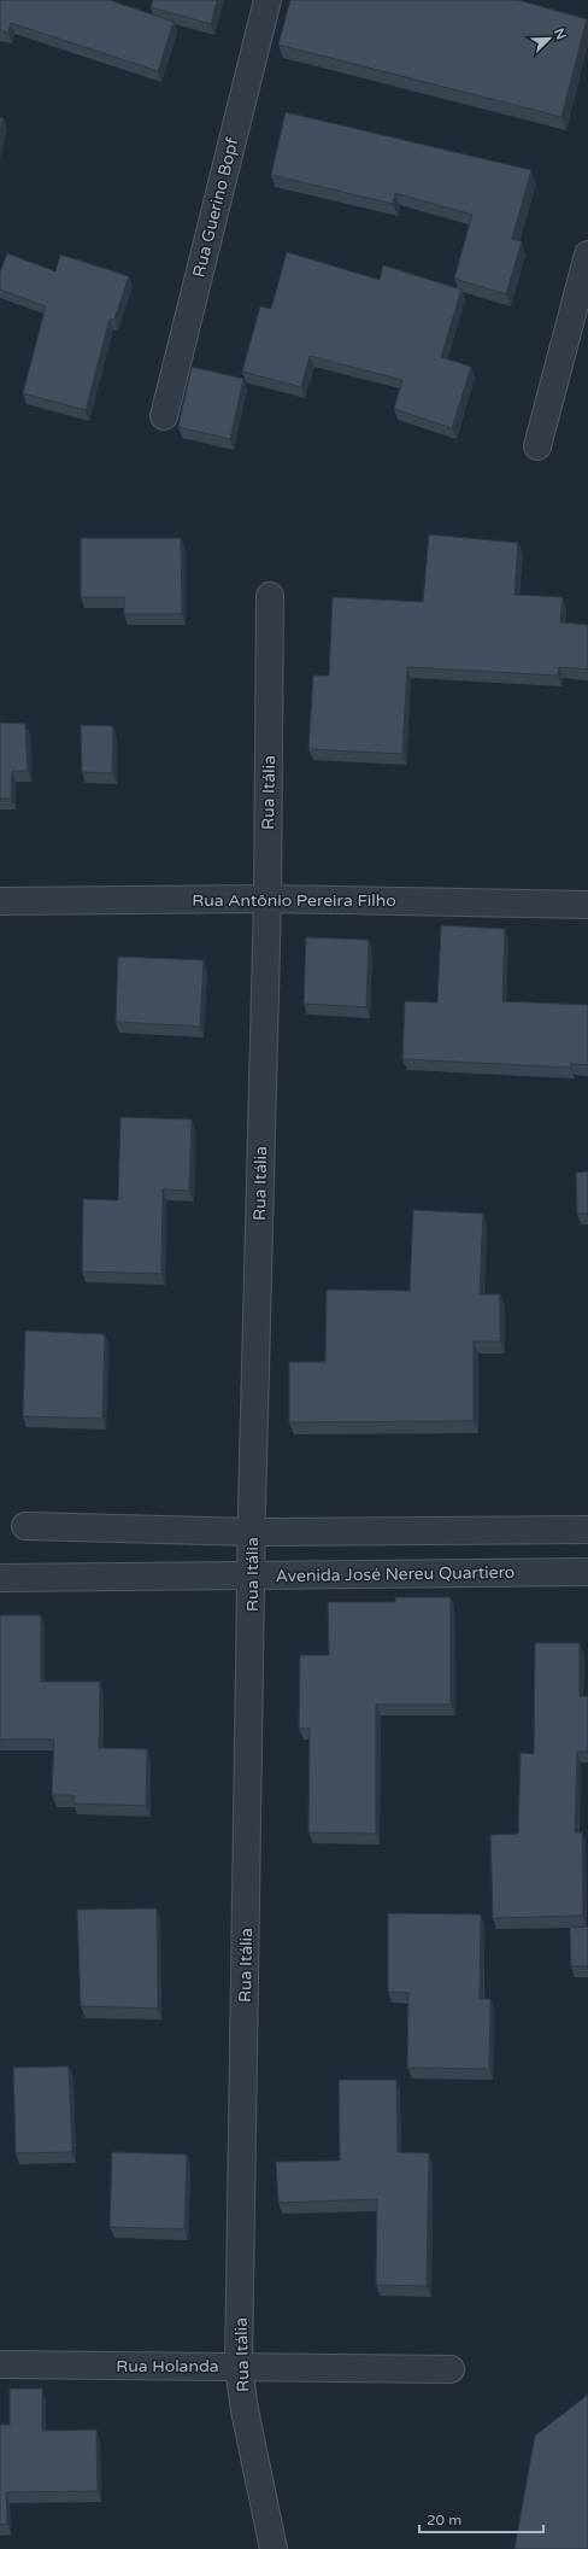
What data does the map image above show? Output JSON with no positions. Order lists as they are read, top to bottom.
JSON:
{
  "streets": {
    "street": [
      "Rua Guerino Bopf",
      "Rua Itália",
      "Rua Antônio Pereira Filho",
      "Avenida José Nereu Quartiero",
      "Rua Holanda"
    ]
  },
  "crossings": [
    ["Rua Itália", "Rua Antônio Pereira Filho"],
    ["Rua Itália", "Avenida José Nereu Quartiero"],
    ["Rua Itália", "Rua Holanda"]
  ],
  "scale_bar": "20 m",
  "north": "top right"
}
